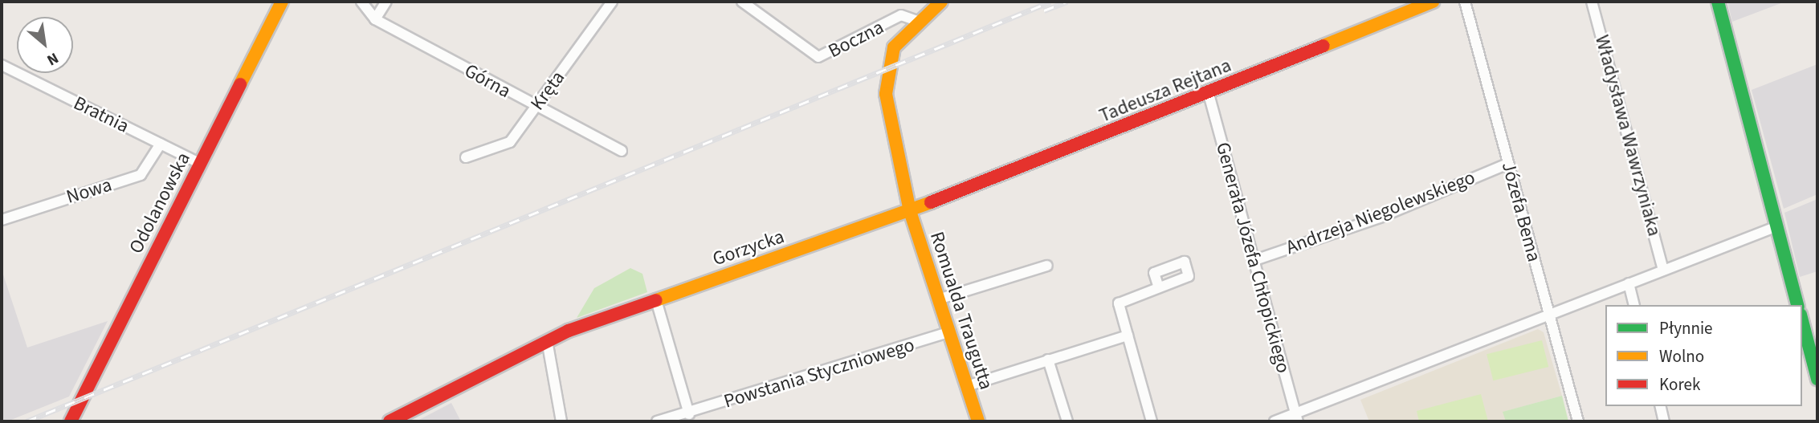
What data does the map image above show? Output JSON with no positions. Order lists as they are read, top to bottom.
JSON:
{
  "streets": {
    "street": [
      "Boczna",
      "Górna",
      "Kręta",
      "Tadeusza Rejtana",
      "Bratnia",
      "Władysława Wawrzyniaka",
      "Nowa",
      "Odolanowska",
      "Józefa Bema",
      "Andrzeja Niegolewskiego",
      "Gorzycka",
      "Generała Józefa Chłopickiego",
      "Romualda Traugutta",
      "Powstania Styczniowego"
    ]
  },
  "crossings": [
    ["Górna", "Kręta"],
    ["Tadeusza Rejtana", "Gorzycka"],
    ["Tadeusza Rejtana", "Generała Józefa Chłopickiego"],
    ["Tadeusza Rejtana", "Romualda Traugutta"],
    ["Bratnia", "Nowa"],
    ["Bratnia", "Odolanowska"],
    ["Józefa Bema", "Andrzeja Niegolewskiego"],
    ["Andrzeja Niegolewskiego", "Generała Józefa Chłopickiego"],
    ["Gorzycka", "Romualda Traugutta"],
    ["Romualda Traugutta", "Powstania Styczniowego"]
  ],
  "legend": ["Płynnie", "Wolno", "Korek"],
  "north": "bottom right"
}
